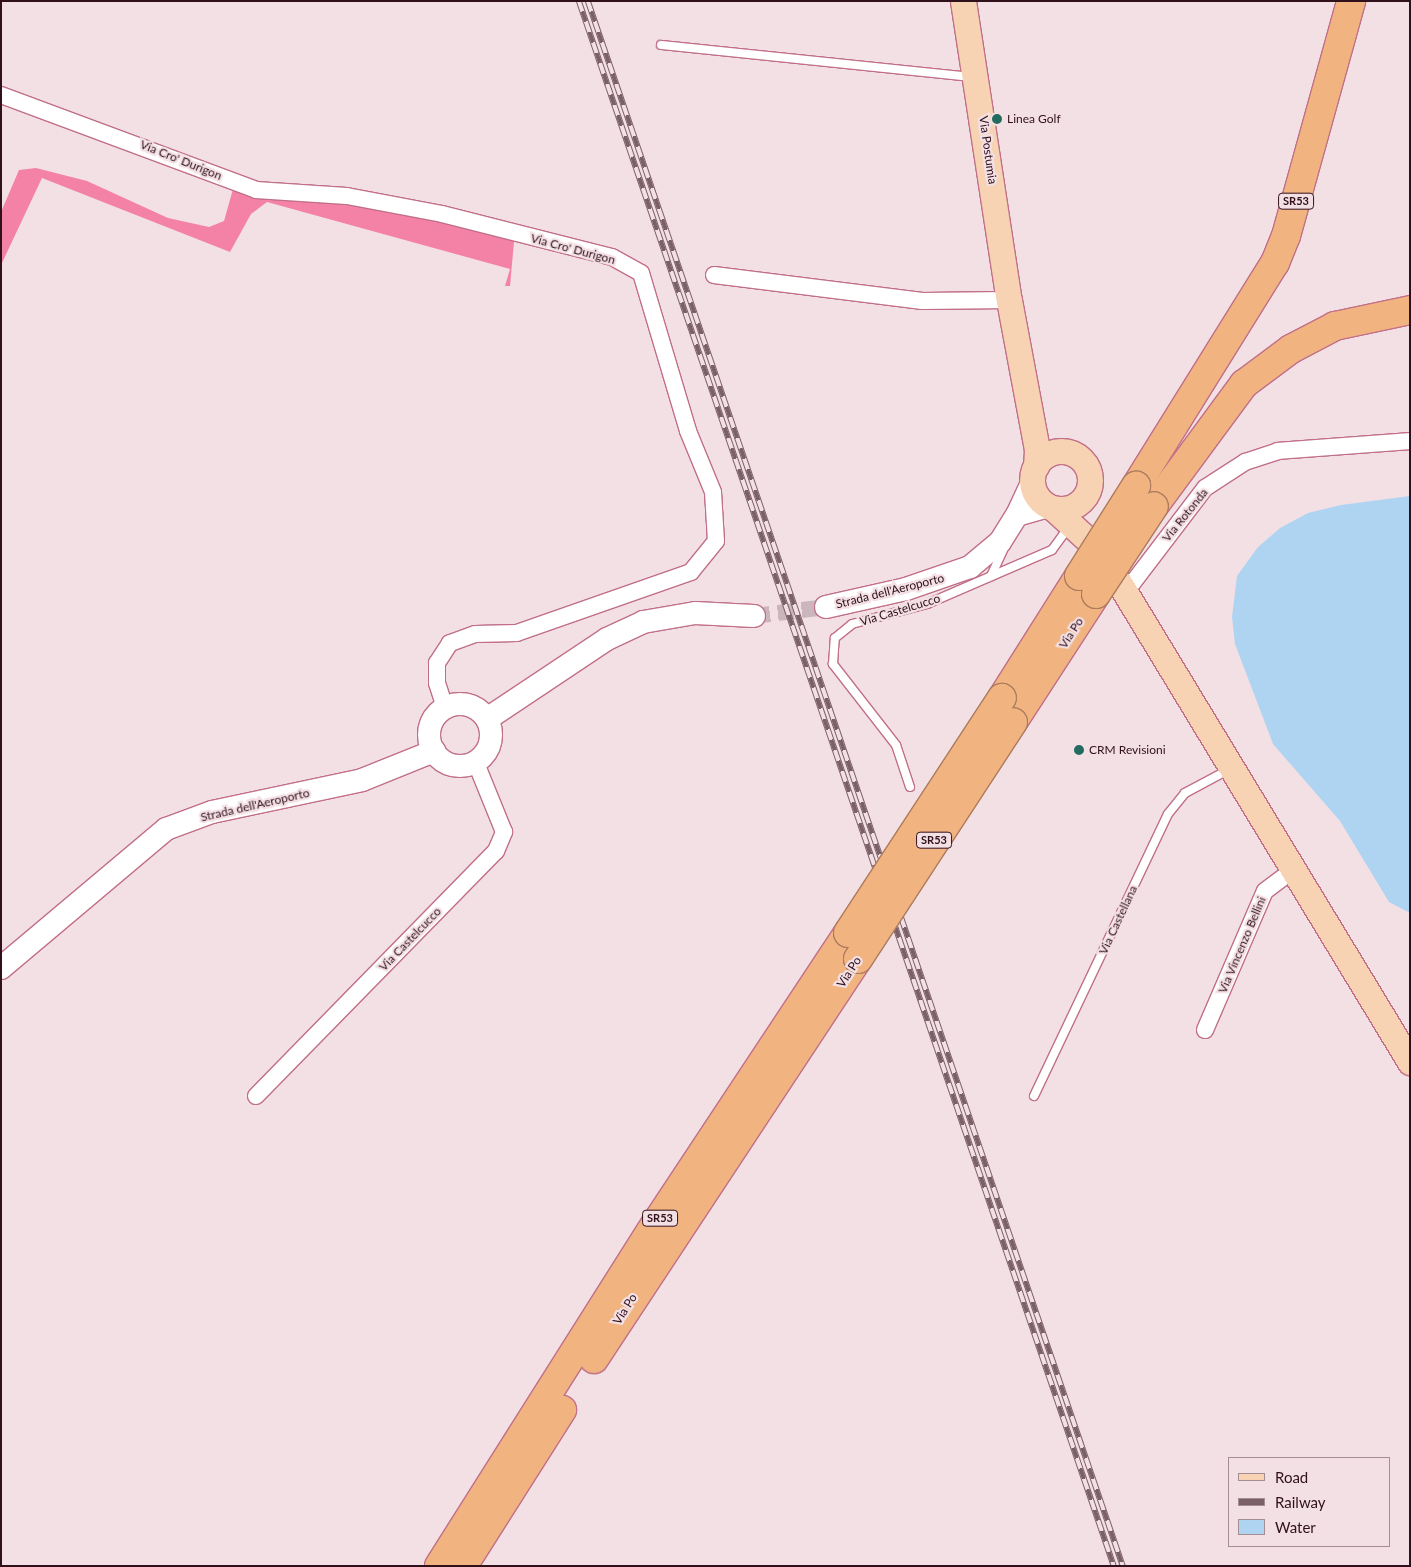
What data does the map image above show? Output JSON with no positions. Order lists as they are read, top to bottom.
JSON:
{
  "streets": {
    "highway": ["SR53", "Via Po"],
    "main road": ["Via Postumia"],
    "street": [
      "Via Cro' Durigon",
      "Via Rotonda",
      "Strada dell'Aeroporto",
      "Via Castelcucco",
      "Via Vincenzo Bellini"
    ],
    "lane": ["Via Castellana"]
  },
  "crossings": [
    ["Via Postumia", "Strada dell'Aeroporto"],
    ["Via Postumia", "Via Castelcucco"],
    ["Via Cro' Durigon", "Strada dell'Aeroporto"],
    ["Via Cro' Durigon", "Via Castelcucco"],
    ["Strada dell'Aeroporto", "Via Castelcucco"]
  ],
  "places": ["Linea Golf", "CRM Revisioni"],
  "legend": ["Road", "Railway", "Water"]
}
